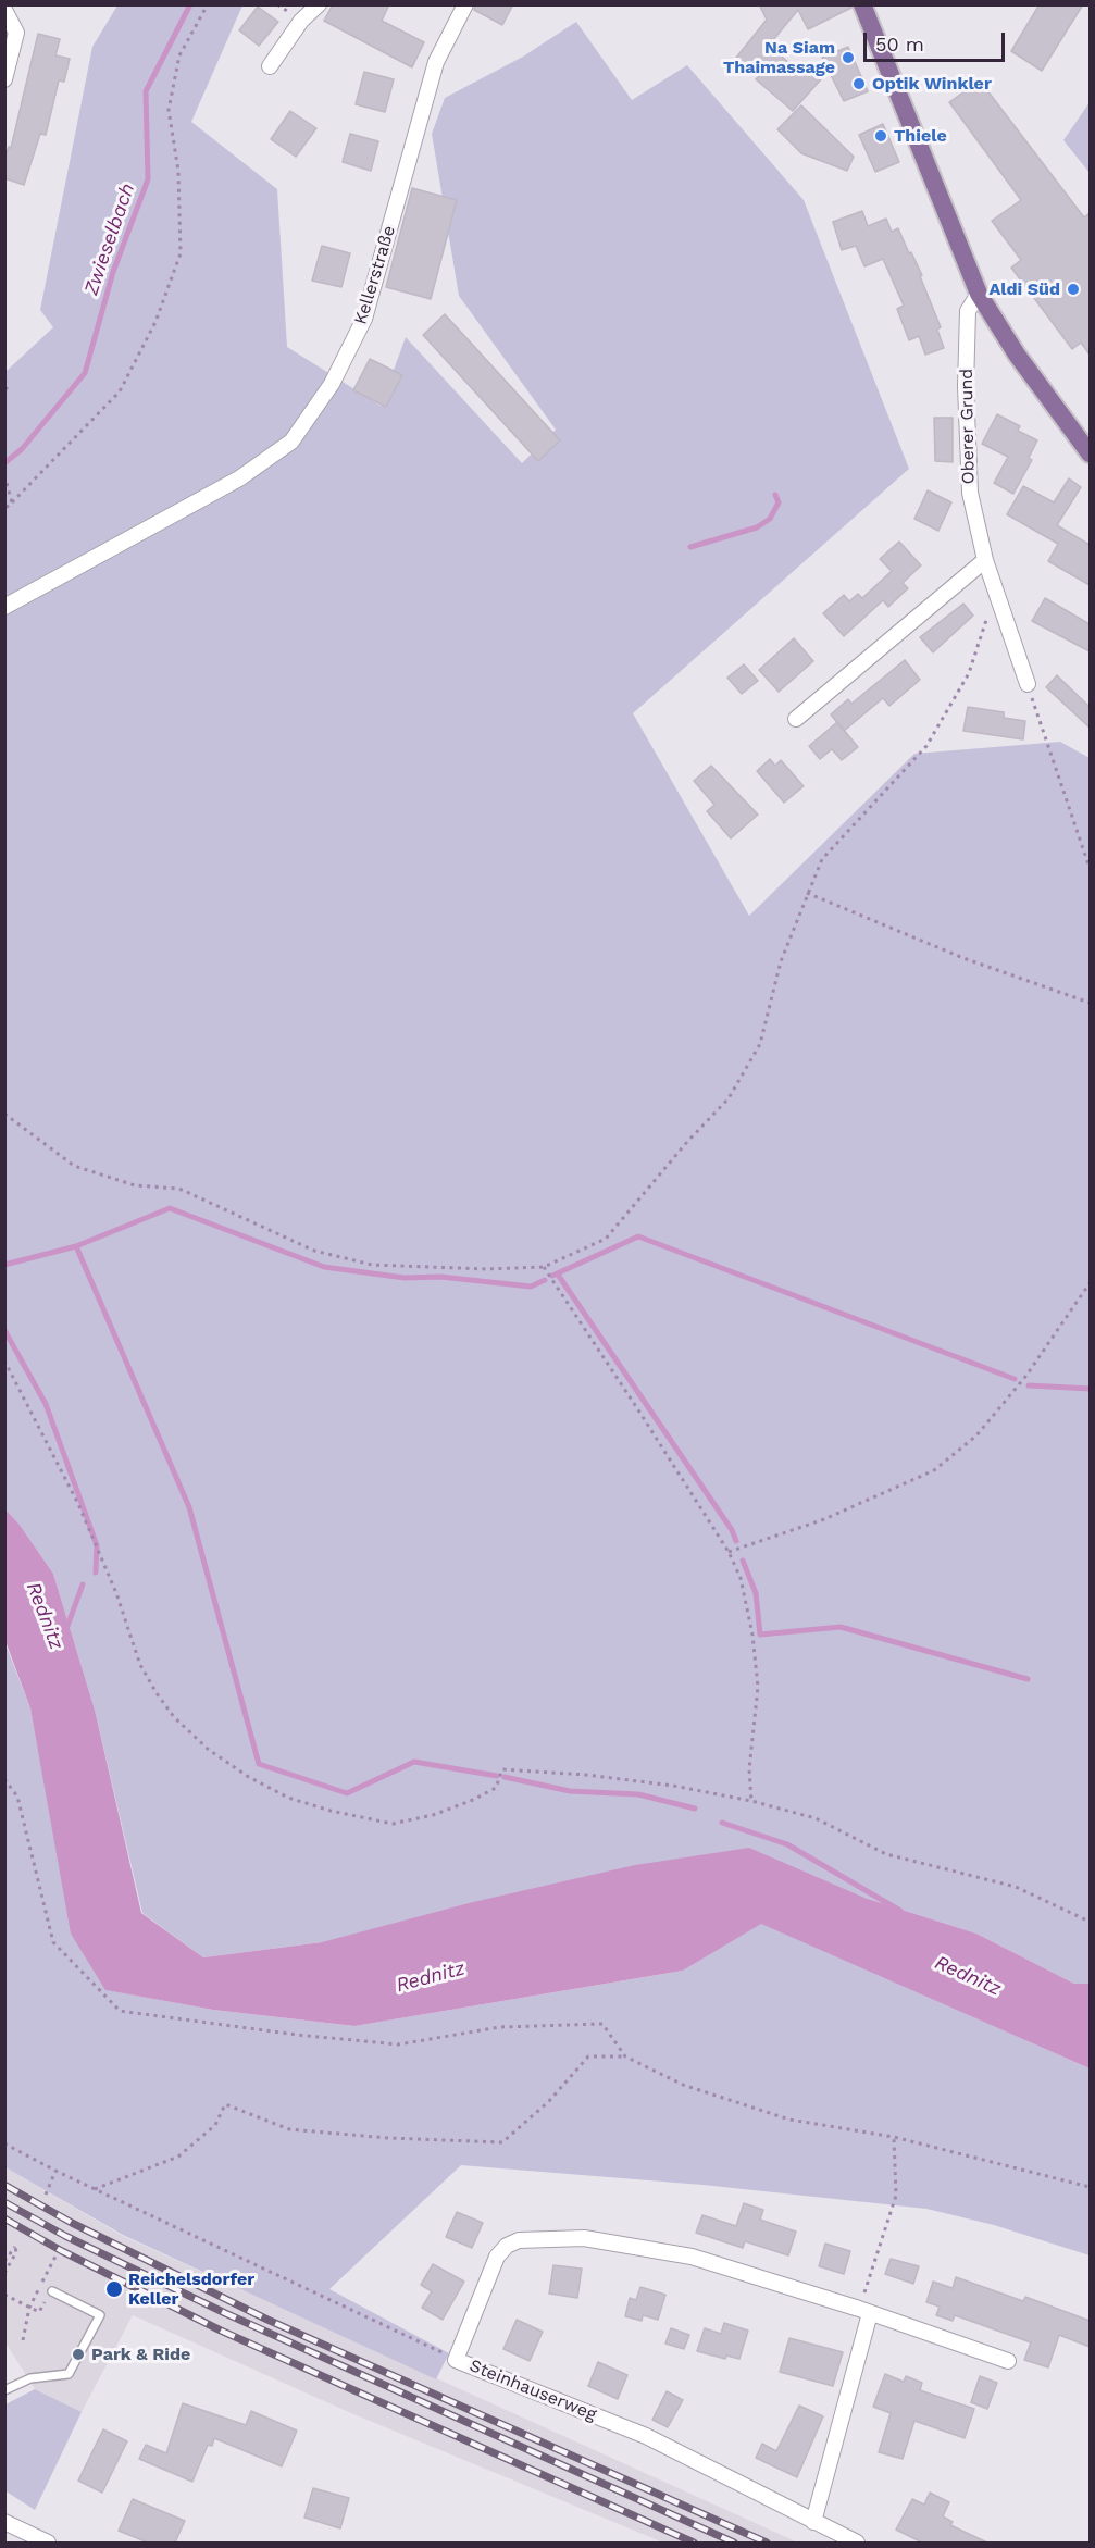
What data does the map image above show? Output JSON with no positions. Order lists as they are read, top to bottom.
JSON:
{
  "streets": {
    "street": ["Kellerstraße", "Oberer Grund", "Steinhauserweg"]
  },
  "water": ["Zwieselbach", "Rednitz"],
  "places": [
    "Na Siam Thaimassage",
    "Optik Winkler",
    "Thiele",
    "Aldi Süd",
    "Reichelsdorfer Keller",
    "Park & Ride"
  ],
  "scale_bar": "50 m"
}
